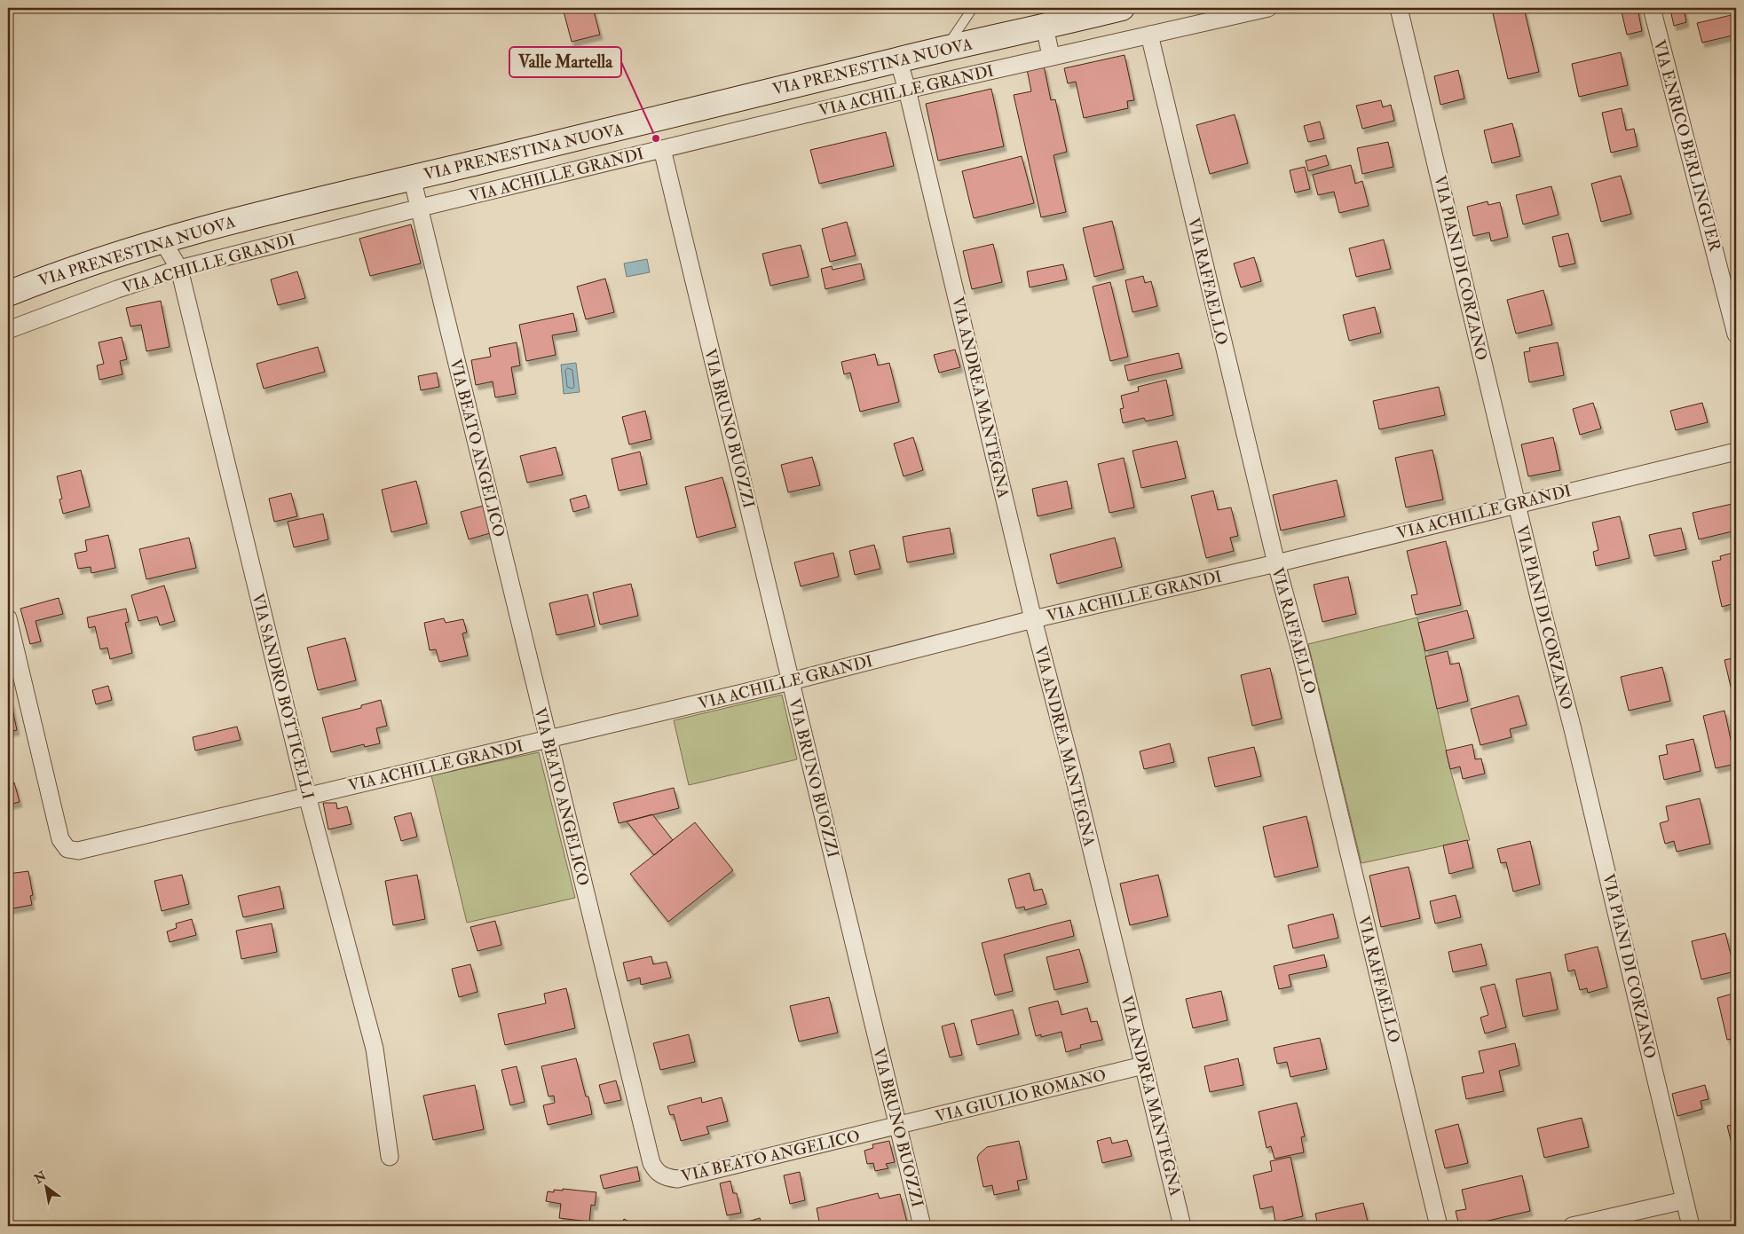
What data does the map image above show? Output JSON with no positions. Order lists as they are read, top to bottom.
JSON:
{
  "streets": {
    "main road": ["VIA PRENESTINA NUOVA"],
    "street": [
      "VIA ACHILLE GRANDI",
      "VIA ENRICO BERLINGUER",
      "VIA PIANI DI CORZANO",
      "VIA RAFFAELLO",
      "VIA ANDREA MANTEGNA",
      "VIA BRUNO BUOZZI",
      "VIA BEATO ANGELICO",
      "VIA SANDRO BOTTICELLI",
      "VIA GIULIO ROMANO"
    ]
  },
  "crossings": [
    ["VIA PRENESTINA NUOVA", "VIA ANDREA MANTEGNA"],
    ["VIA PRENESTINA NUOVA", "VIA BEATO ANGELICO"],
    ["VIA PRENESTINA NUOVA", "VIA SANDRO BOTTICELLI"],
    ["VIA ACHILLE GRANDI", "VIA PIANI DI CORZANO"],
    ["VIA ACHILLE GRANDI", "VIA RAFFAELLO"],
    ["VIA ACHILLE GRANDI", "VIA ANDREA MANTEGNA"],
    ["VIA ACHILLE GRANDI", "VIA BRUNO BUOZZI"],
    ["VIA ACHILLE GRANDI", "VIA BEATO ANGELICO"],
    ["VIA ACHILLE GRANDI", "VIA SANDRO BOTTICELLI"],
    ["VIA ANDREA MANTEGNA", "VIA GIULIO ROMANO"],
    ["VIA BRUNO BUOZZI", "VIA BEATO ANGELICO"],
    ["VIA BRUNO BUOZZI", "VIA GIULIO ROMANO"],
    ["VIA BEATO ANGELICO", "VIA GIULIO ROMANO"]
  ],
  "places": ["Valle Martella"],
  "north": "top left"
}
